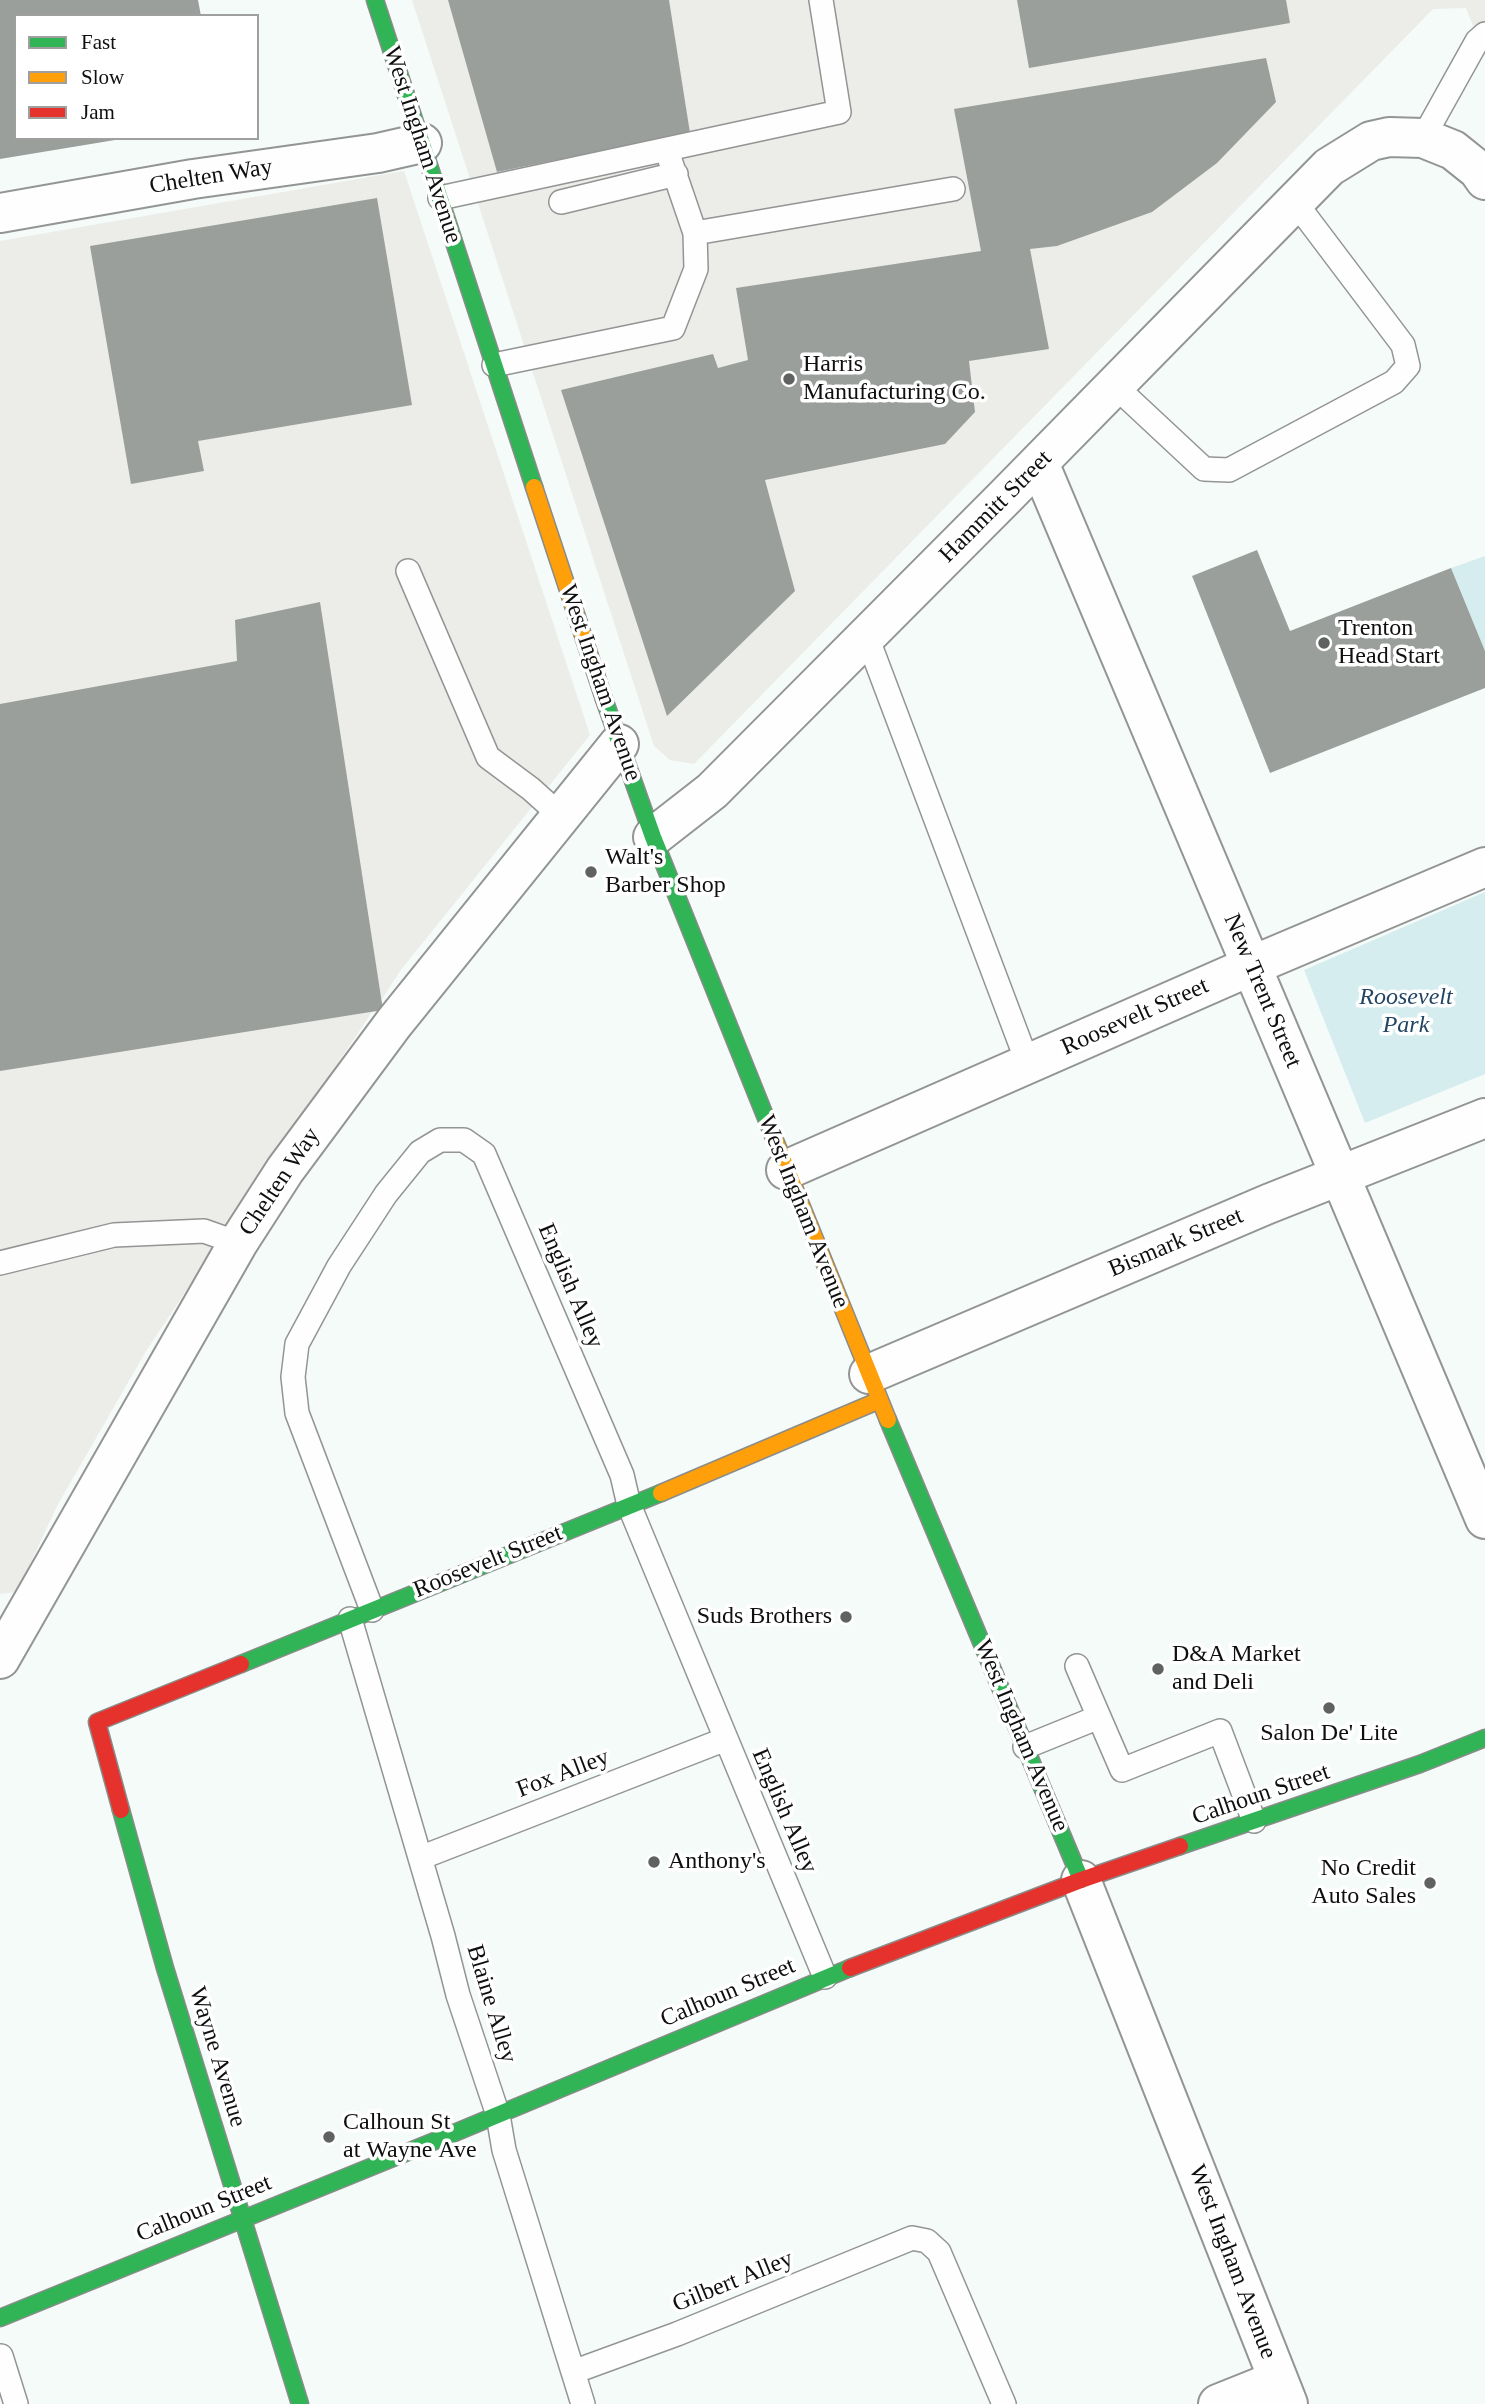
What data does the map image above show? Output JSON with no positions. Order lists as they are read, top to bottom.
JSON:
{
  "streets": {
    "street": [
      "West Ingham Avenue",
      "Chelten Way",
      "Hammitt Street",
      "New Trent Street",
      "Roosevelt Street",
      "Bismark Street",
      "Calhoun Street",
      "Wayne Avenue"
    ],
    "lane": [
      "English Alley",
      "Fox Alley",
      "Blaine Alley",
      "Gilbert Alley"
    ]
  },
  "crossings": [
    ["West Ingham Avenue", "Chelten Way"],
    ["West Ingham Avenue", "Hammitt Street"],
    ["West Ingham Avenue", "Roosevelt Street"],
    ["West Ingham Avenue", "Bismark Street"],
    ["West Ingham Avenue", "Calhoun Street"],
    ["Hammitt Street", "New Trent Street"],
    ["New Trent Street", "Roosevelt Street"],
    ["New Trent Street", "Bismark Street"],
    ["Roosevelt Street", "Bismark Street"],
    ["Roosevelt Street", "English Alley"],
    ["Roosevelt Street", "Blaine Alley"],
    ["Roosevelt Street", "Wayne Avenue"],
    ["English Alley", "Fox Alley"],
    ["English Alley", "Calhoun Street"],
    ["Fox Alley", "Blaine Alley"],
    ["Calhoun Street", "Blaine Alley"],
    ["Calhoun Street", "Wayne Avenue"],
    ["Blaine Alley", "Gilbert Alley"]
  ],
  "parks": ["Roosevelt Park"],
  "places": [
    "Harris Manufacturing Co.",
    "Trenton Head Start",
    "Walt's Barber Shop",
    "Suds Brothers",
    "D&A Market and Deli",
    "Salon De' Lite",
    "Anthony's",
    "No Credit Auto Sales",
    "Calhoun St at Wayne Ave"
  ],
  "legend": ["Fast", "Slow", "Jam"]
}
